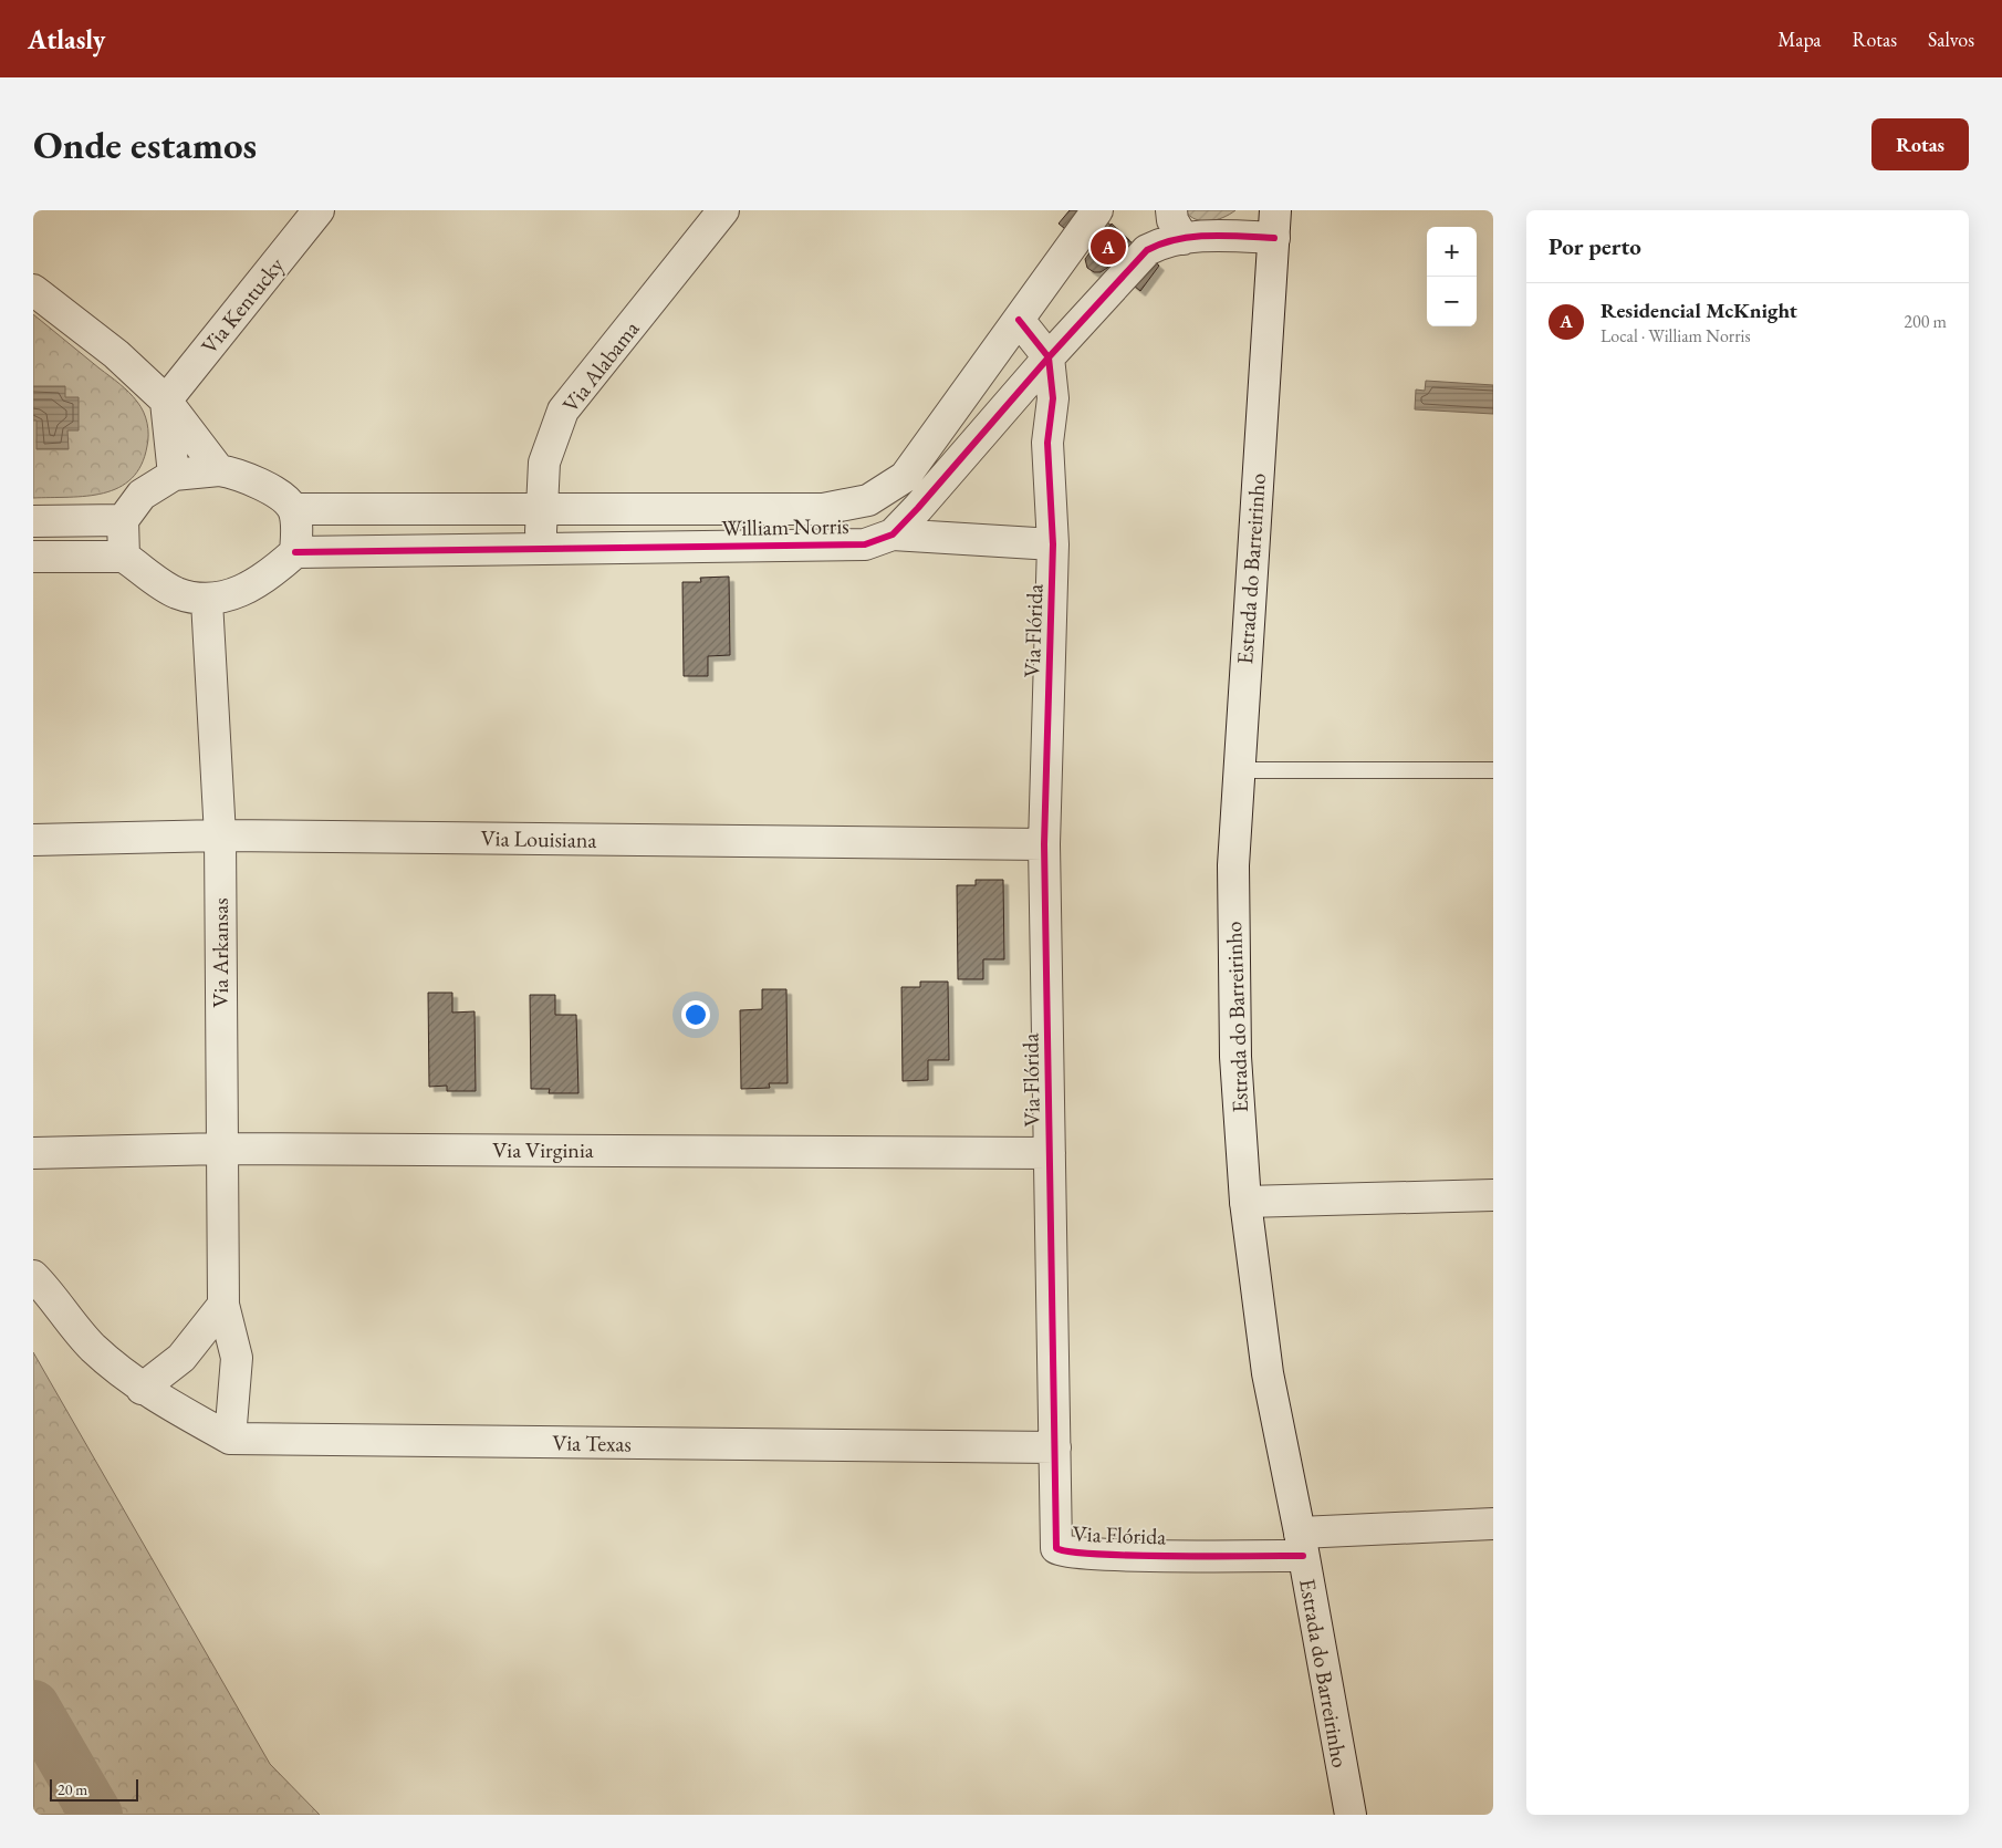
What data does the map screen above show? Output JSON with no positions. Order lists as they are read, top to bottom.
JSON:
{
  "streets": {
    "street": [
      "Via Kentucky",
      "Via Alabama",
      "William Norris",
      "Estrada do Barreirinho",
      "Via Flórida",
      "Via Louisiana",
      "Via Arkansas",
      "Via Virginia",
      "Via Texas"
    ]
  },
  "crossings": [
    ["Via Alabama", "William Norris"],
    ["William Norris", "Via Flórida"],
    ["William Norris", "Via Arkansas"],
    ["Estrada do Barreirinho", "Via Flórida"],
    ["Via Flórida", "Via Louisiana"],
    ["Via Flórida", "Via Virginia"],
    ["Via Flórida", "Via Texas"],
    ["Via Louisiana", "Via Arkansas"],
    ["Via Arkansas", "Via Virginia"],
    ["Via Arkansas", "Via Texas"]
  ],
  "scale_bar": "20 m",
  "page": {
    "header": "Atlasly",
    "nav": ["Mapa", "Rotas", "Salvos"],
    "buttons": "Rotas",
    "title": "Onde estamos",
    "heading": "Por perto",
    "map_buttons": ["+", "−"],
    "pins": "A",
    "list": [
      {
        "mark": "A",
        "name": "Residencial McKnight",
        "note": "Local · William Norris",
        "value": "200 m"
      }
    ],
    "scale": "20 m"
  }
}
